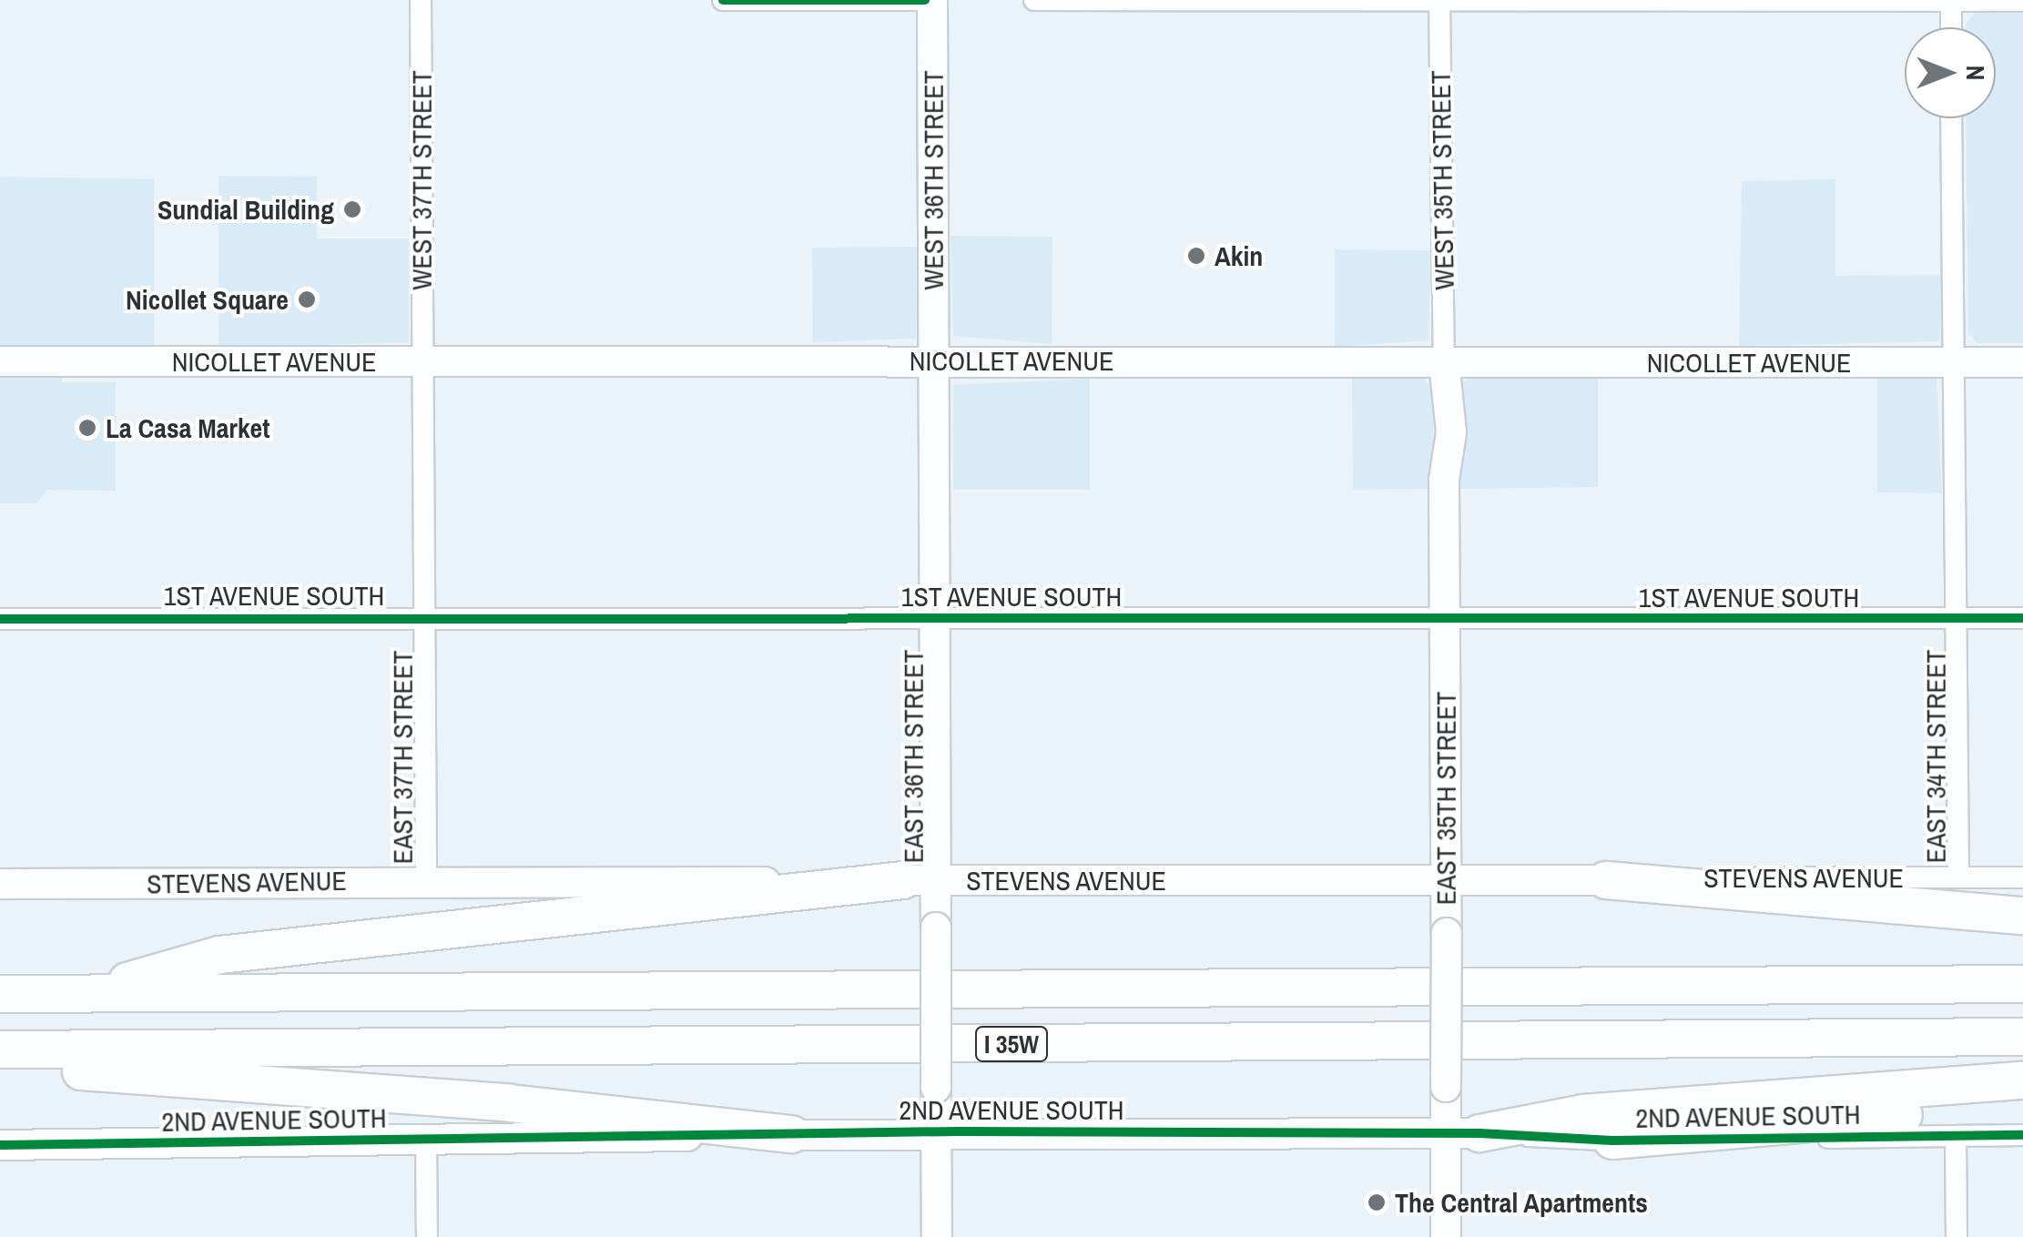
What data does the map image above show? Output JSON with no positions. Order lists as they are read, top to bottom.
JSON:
{
  "streets": {
    "highway": ["I 35W"],
    "street": [
      "WEST 37TH STREET",
      "WEST 36TH STREET",
      "WEST 35TH STREET",
      "NICOLLET AVENUE",
      "1ST AVENUE SOUTH",
      "EAST 36TH STREET",
      "EAST 34TH STREET",
      "EAST 37TH STREET",
      "EAST 35TH STREET",
      "STEVENS AVENUE",
      "2ND AVENUE SOUTH"
    ]
  },
  "crossings": [
    ["WEST 37TH STREET", "NICOLLET AVENUE"],
    ["WEST 37TH STREET", "EAST 37TH STREET"],
    ["WEST 36TH STREET", "NICOLLET AVENUE"],
    ["WEST 36TH STREET", "EAST 36TH STREET"],
    ["WEST 35TH STREET", "NICOLLET AVENUE"],
    ["WEST 35TH STREET", "EAST 35TH STREET"],
    ["NICOLLET AVENUE", "EAST 36TH STREET"],
    ["NICOLLET AVENUE", "EAST 34TH STREET"],
    ["NICOLLET AVENUE", "EAST 37TH STREET"],
    ["NICOLLET AVENUE", "EAST 35TH STREET"],
    ["1ST AVENUE SOUTH", "EAST 36TH STREET"],
    ["1ST AVENUE SOUTH", "EAST 34TH STREET"],
    ["1ST AVENUE SOUTH", "EAST 37TH STREET"],
    ["1ST AVENUE SOUTH", "EAST 35TH STREET"],
    ["EAST 36TH STREET", "STEVENS AVENUE"],
    ["EAST 36TH STREET", "2ND AVENUE SOUTH"],
    ["EAST 34TH STREET", "STEVENS AVENUE"],
    ["EAST 37TH STREET", "STEVENS AVENUE"],
    ["EAST 35TH STREET", "STEVENS AVENUE"],
    ["EAST 35TH STREET", "2ND AVENUE SOUTH"]
  ],
  "places": [
    "Sundial Building",
    "Akin",
    "Nicollet Square",
    "La Casa Market",
    "The Central Apartments"
  ],
  "north": "right"
}
